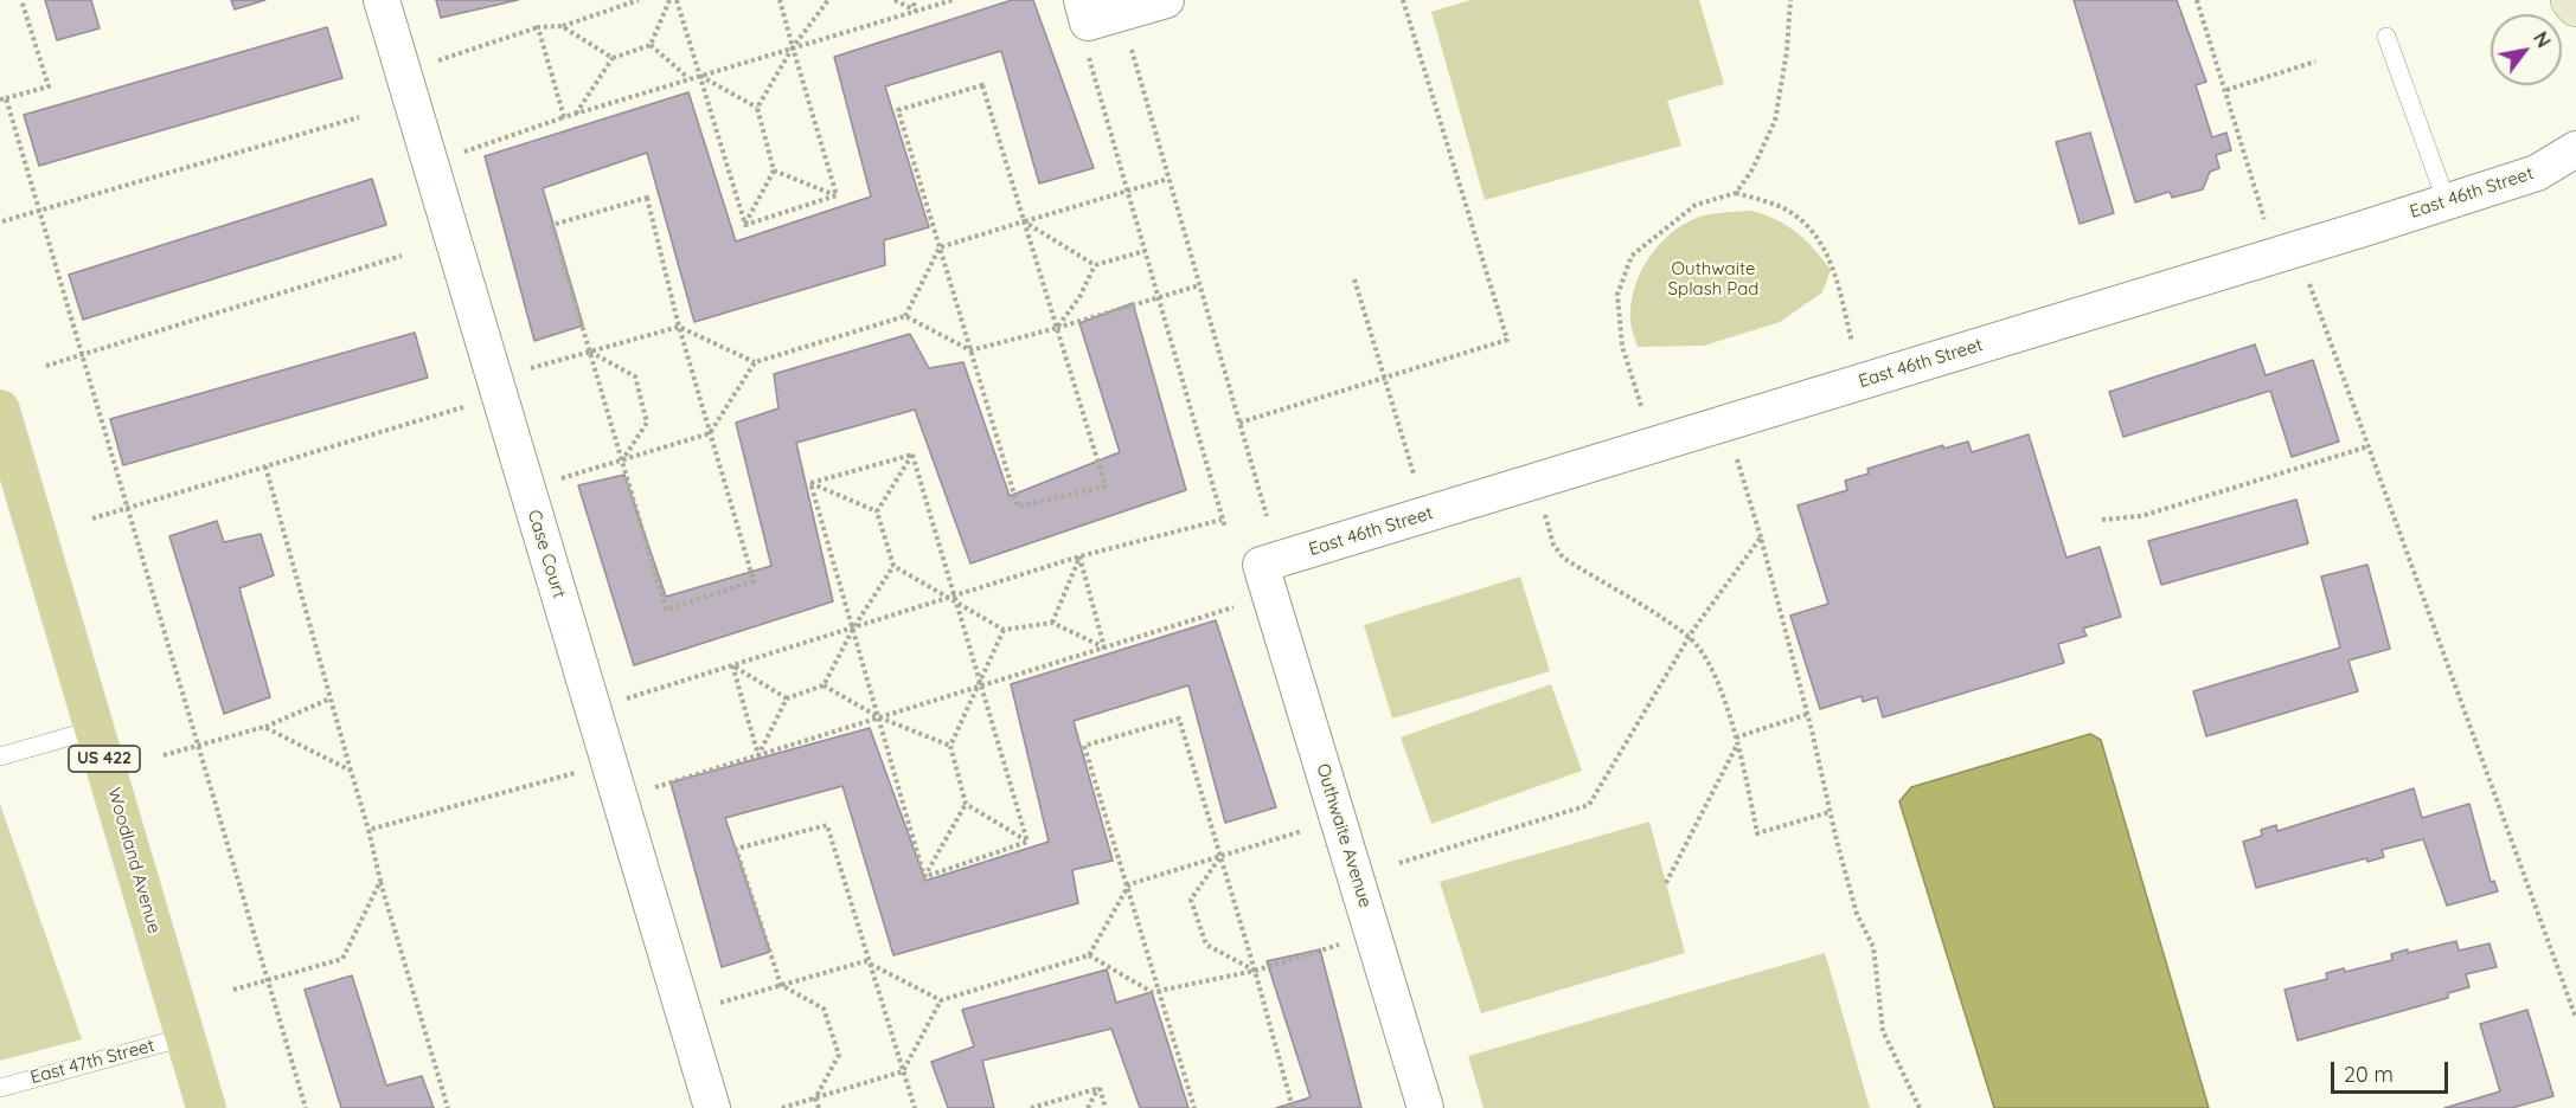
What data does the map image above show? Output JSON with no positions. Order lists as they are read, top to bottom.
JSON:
{
  "streets": {
    "main road": ["US 422", "Woodland Avenue"],
    "street": ["East 46th Street", "Case Court", "Outhwaite Avenue"],
    "lane": ["East 47th Street"]
  },
  "crossings": [
    ["East 46th Street", "Outhwaite Avenue"],
    ["Woodland Avenue", "East 47th Street"]
  ],
  "parks": ["Outhwaite Splash Pad"],
  "scale_bar": "20 m",
  "north": "top right"
}
